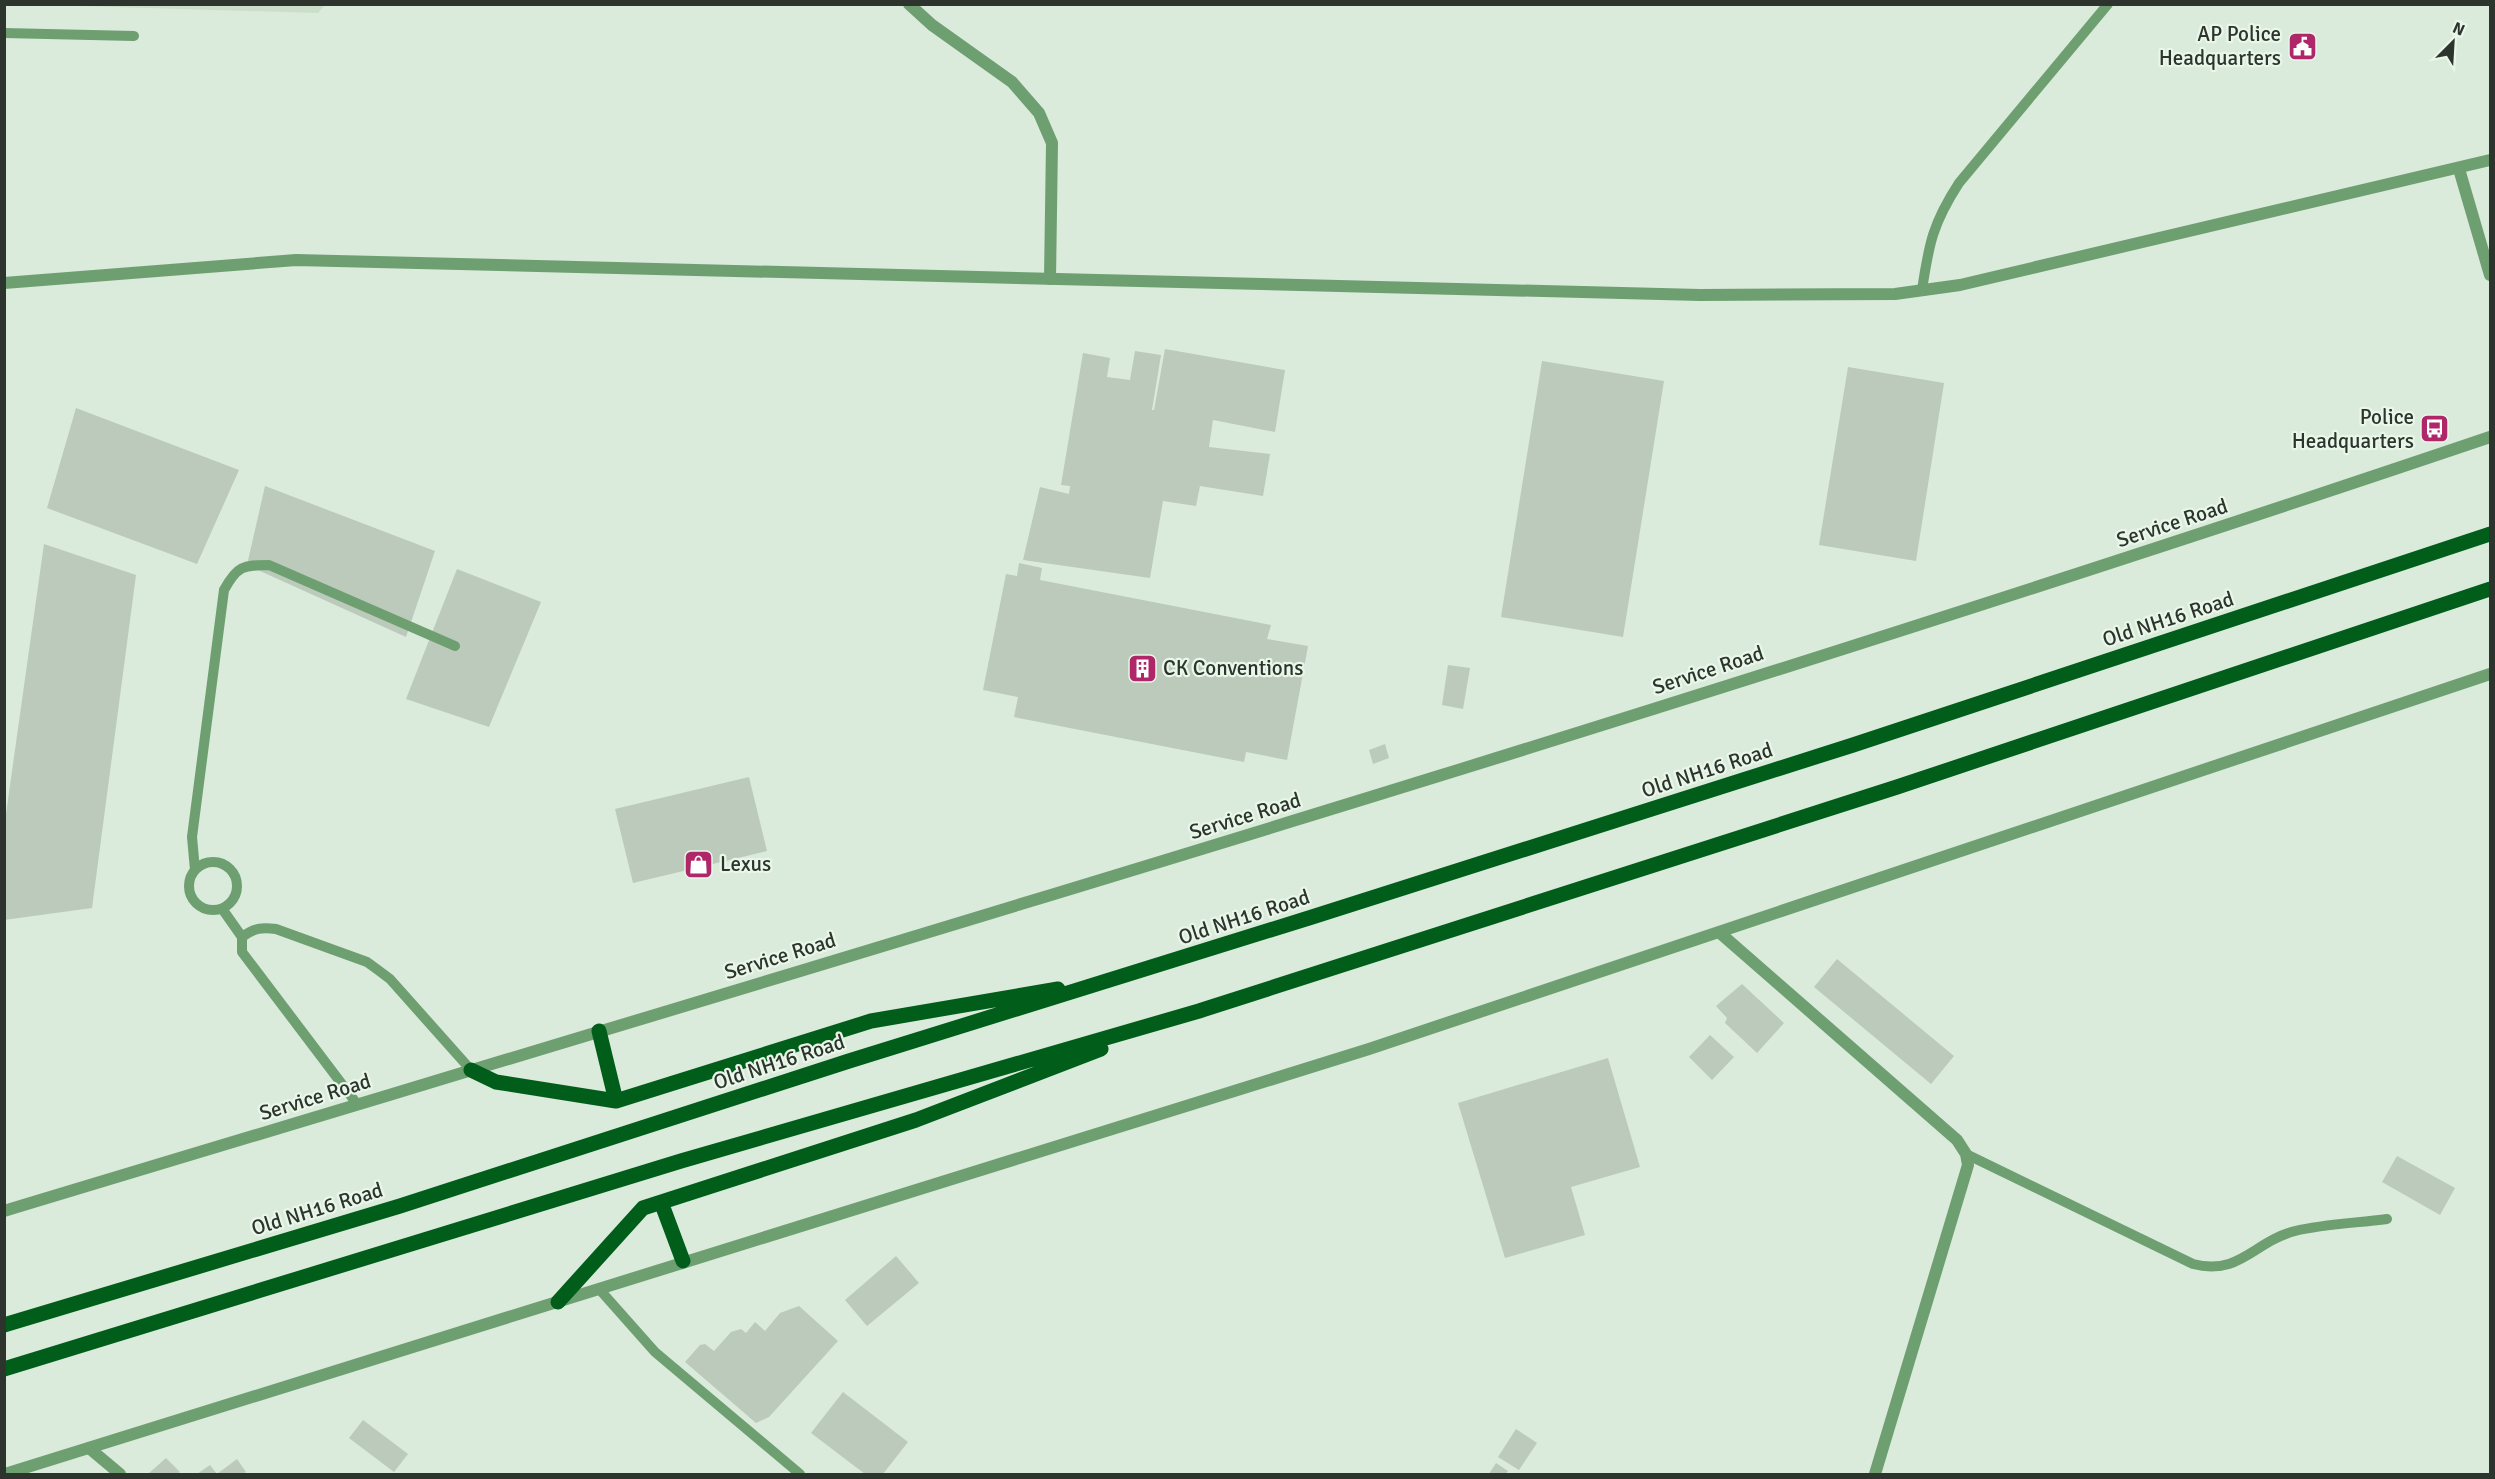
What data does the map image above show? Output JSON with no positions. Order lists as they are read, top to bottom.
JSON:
{
  "streets": {
    "main road": ["Old NH16 Road"],
    "street": ["Service Road"]
  },
  "places": {
    "public building": ["AP Police Headquarters"],
    "bus stop": ["Police Headquarters"],
    "building": ["CK Conventions"],
    "shop": ["Lexus"]
  },
  "north": "top right"
}
